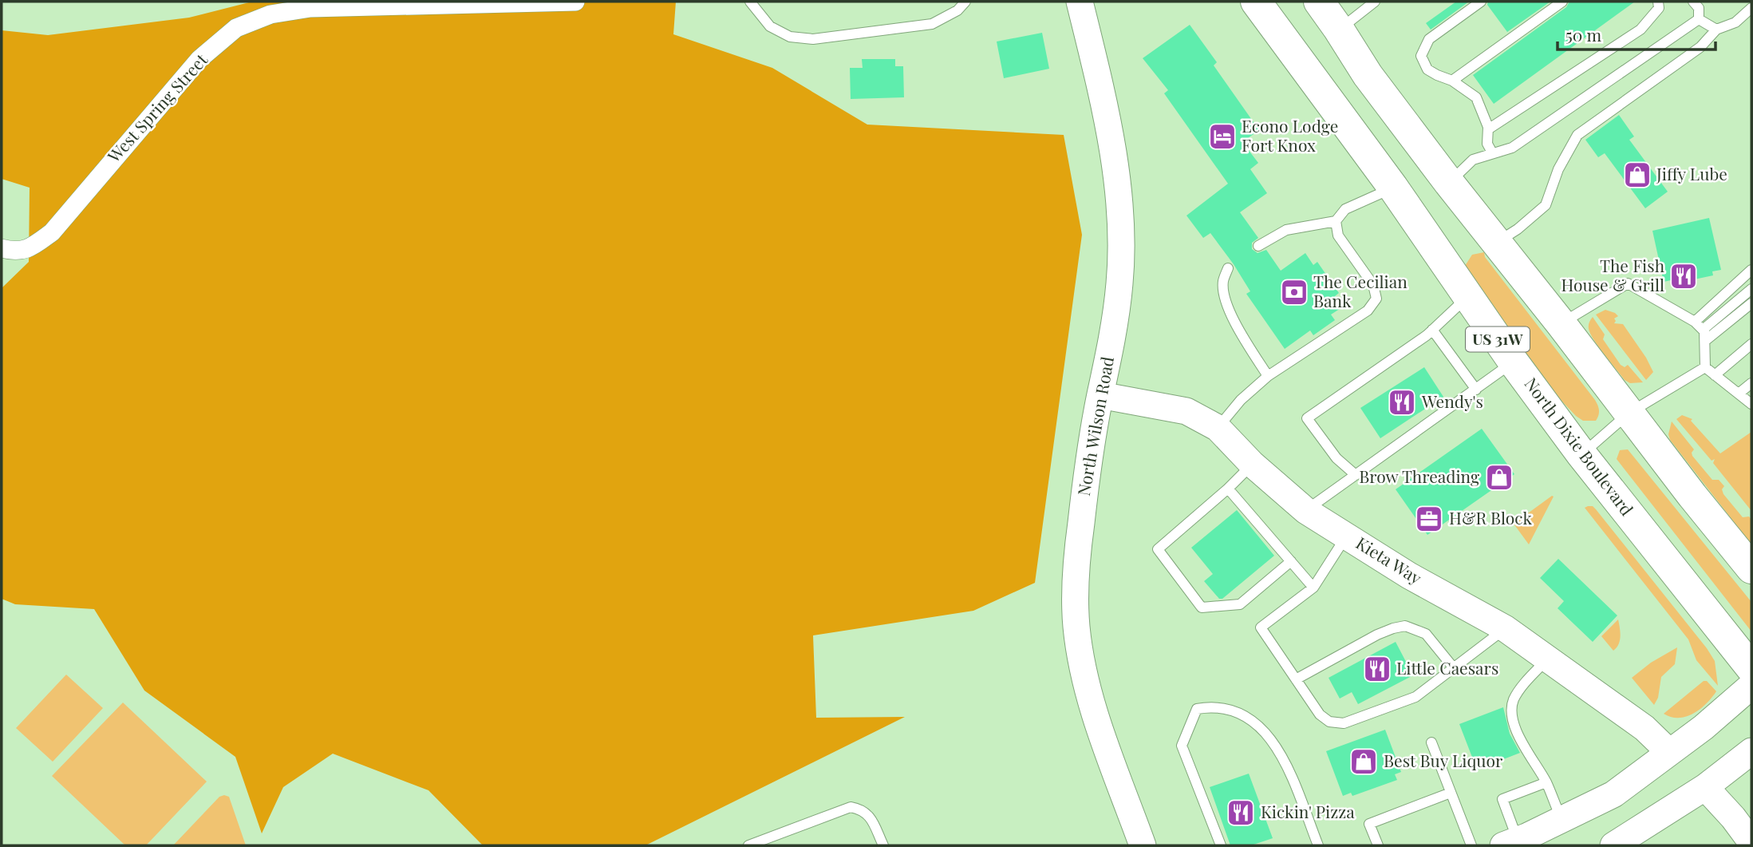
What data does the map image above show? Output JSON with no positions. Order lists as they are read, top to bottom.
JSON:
{
  "streets": {
    "highway": ["US 31W", "North Dixie Boulevard"],
    "main road": ["North Wilson Road", "Kieta Way"],
    "street": ["West Spring Street"]
  },
  "crossings": [
    ["North Wilson Road", "Kieta Way"]
  ],
  "places": {
    "hotel": ["Econo Lodge Fort Knox"],
    "shop": ["Jiffy Lube", "Brow Threading", "Best Buy Liquor"],
    "restaurant": [
      "The Fish House & Grill",
      "Wendy's",
      "Little Caesars",
      "Kickin' Pizza"
    ],
    "bank": ["The Cecilian Bank"],
    "office": ["H&R Block"]
  },
  "scale_bar": "50 m"
}
